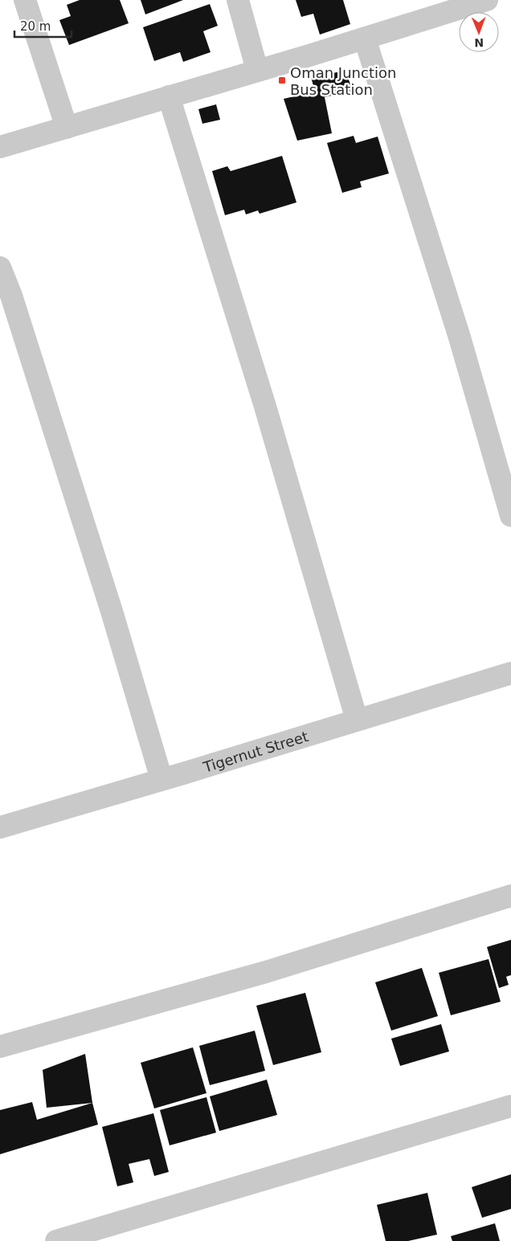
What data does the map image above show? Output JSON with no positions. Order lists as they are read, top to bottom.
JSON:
{
  "streets": {
    "street": ["Tigernut Street"]
  },
  "places": {
    "transit": ["Oman Junction Bus Station"]
  },
  "scale_bar": "20 m",
  "north": "bottom"
}
